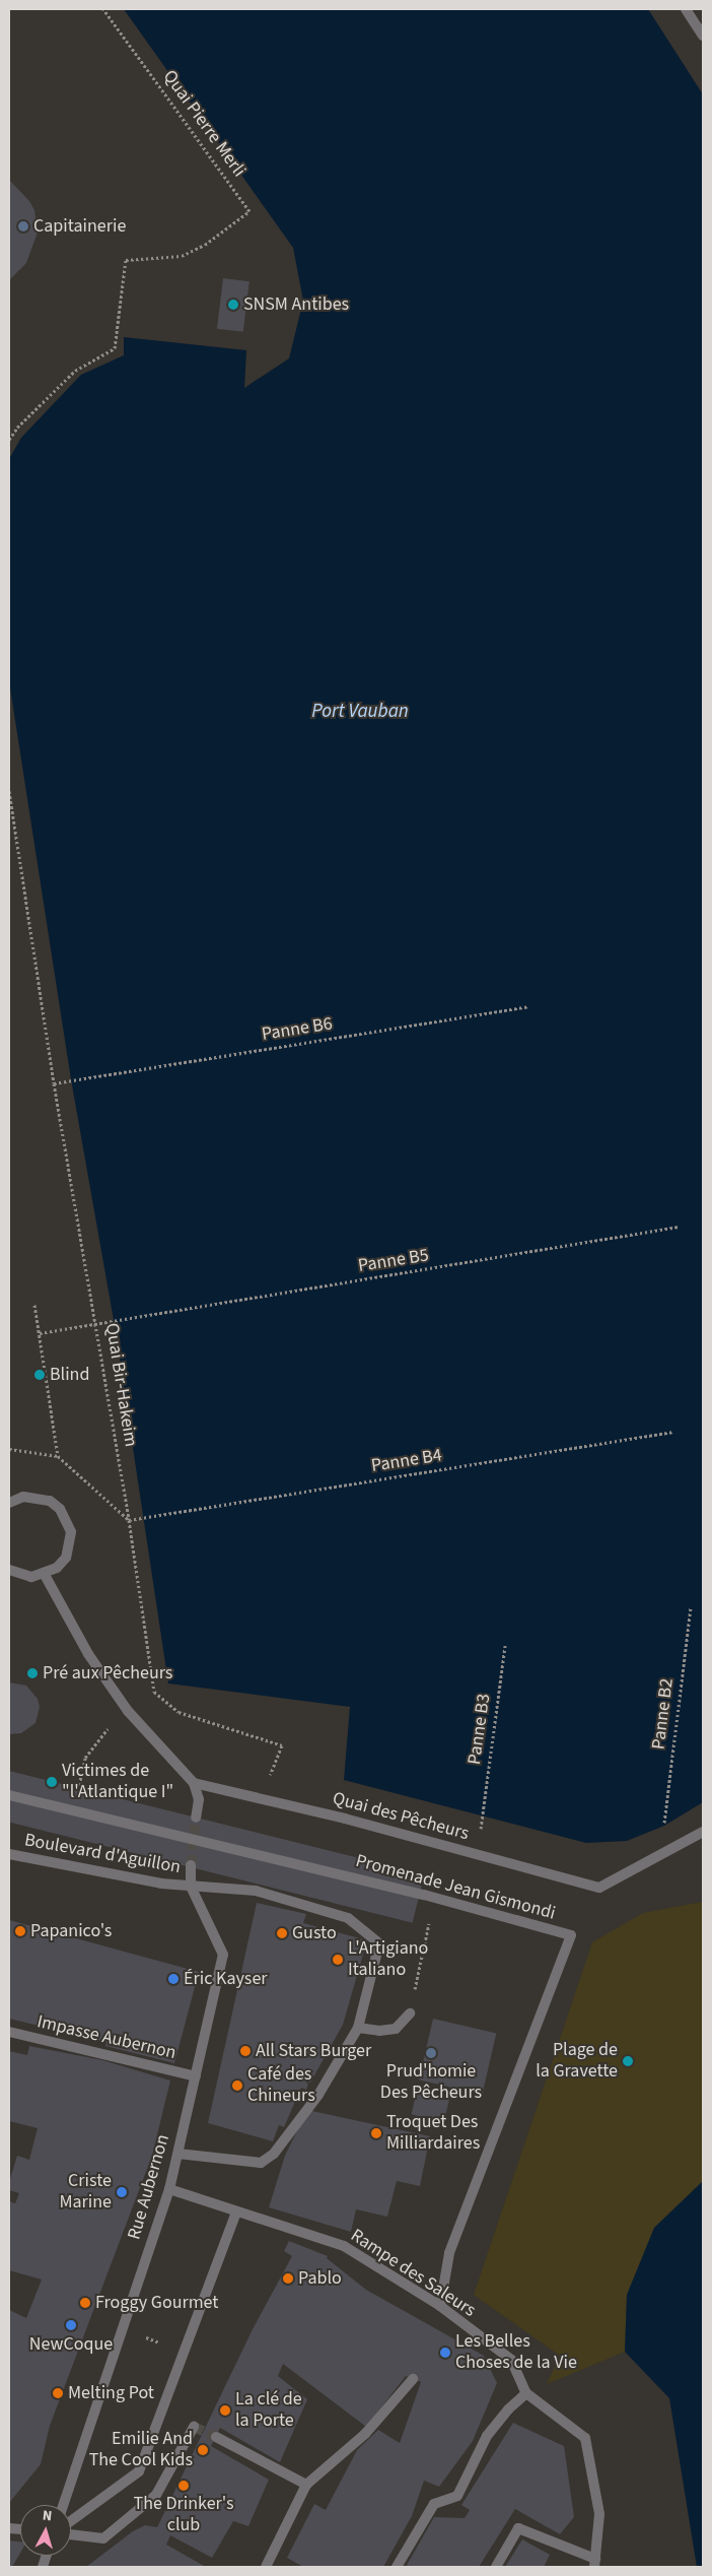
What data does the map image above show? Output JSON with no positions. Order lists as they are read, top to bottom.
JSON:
{
  "streets": {
    "street": [
      "Quai des Pêcheurs",
      "Boulevard d'Aguillon",
      "Promenade Jean Gismondi",
      "Impasse Aubernon",
      "Rue Aubernon",
      "Rampe des Saleurs"
    ],
    "path": [
      "Quai Pierre Merli",
      "Panne B6",
      "Panne B5",
      "Quai Bir-Hakeim",
      "Panne B4",
      "Panne B2",
      "Panne B3"
    ]
  },
  "crossings": [
    ["Panne B6", "Quai Bir-Hakeim"],
    ["Panne B5", "Quai Bir-Hakeim"],
    ["Quai Bir-Hakeim", "Panne B4"],
    ["Boulevard d'Aguillon", "Rue Aubernon"],
    ["Promenade Jean Gismondi", "Rampe des Saleurs"],
    ["Impasse Aubernon", "Rue Aubernon"],
    ["Rue Aubernon", "Rampe des Saleurs"]
  ],
  "water": ["Port Vauban"],
  "places": [
    "Capitainerie",
    "SNSM Antibes",
    "Blind",
    "Pré aux Pêcheurs",
    "Victimes de \"l'Atlantique I\"",
    "Papanico's",
    "Gusto",
    "L'Artigiano Italiano",
    "Éric Kayser",
    "All Stars Burger",
    "Prud'homie Des Pêcheurs",
    "Plage de la Gravette",
    "Café des Chineurs",
    "Troquet Des Milliardaires",
    "Criste Marine",
    "Pablo",
    "Froggy Gourmet",
    "NewCoque",
    "Les Belles Choses de la Vie",
    "Melting Pot",
    "La clé de la Porte",
    "Emilie And The Cool Kids",
    "The Drinker's club"
  ],
  "north": "top"
}
